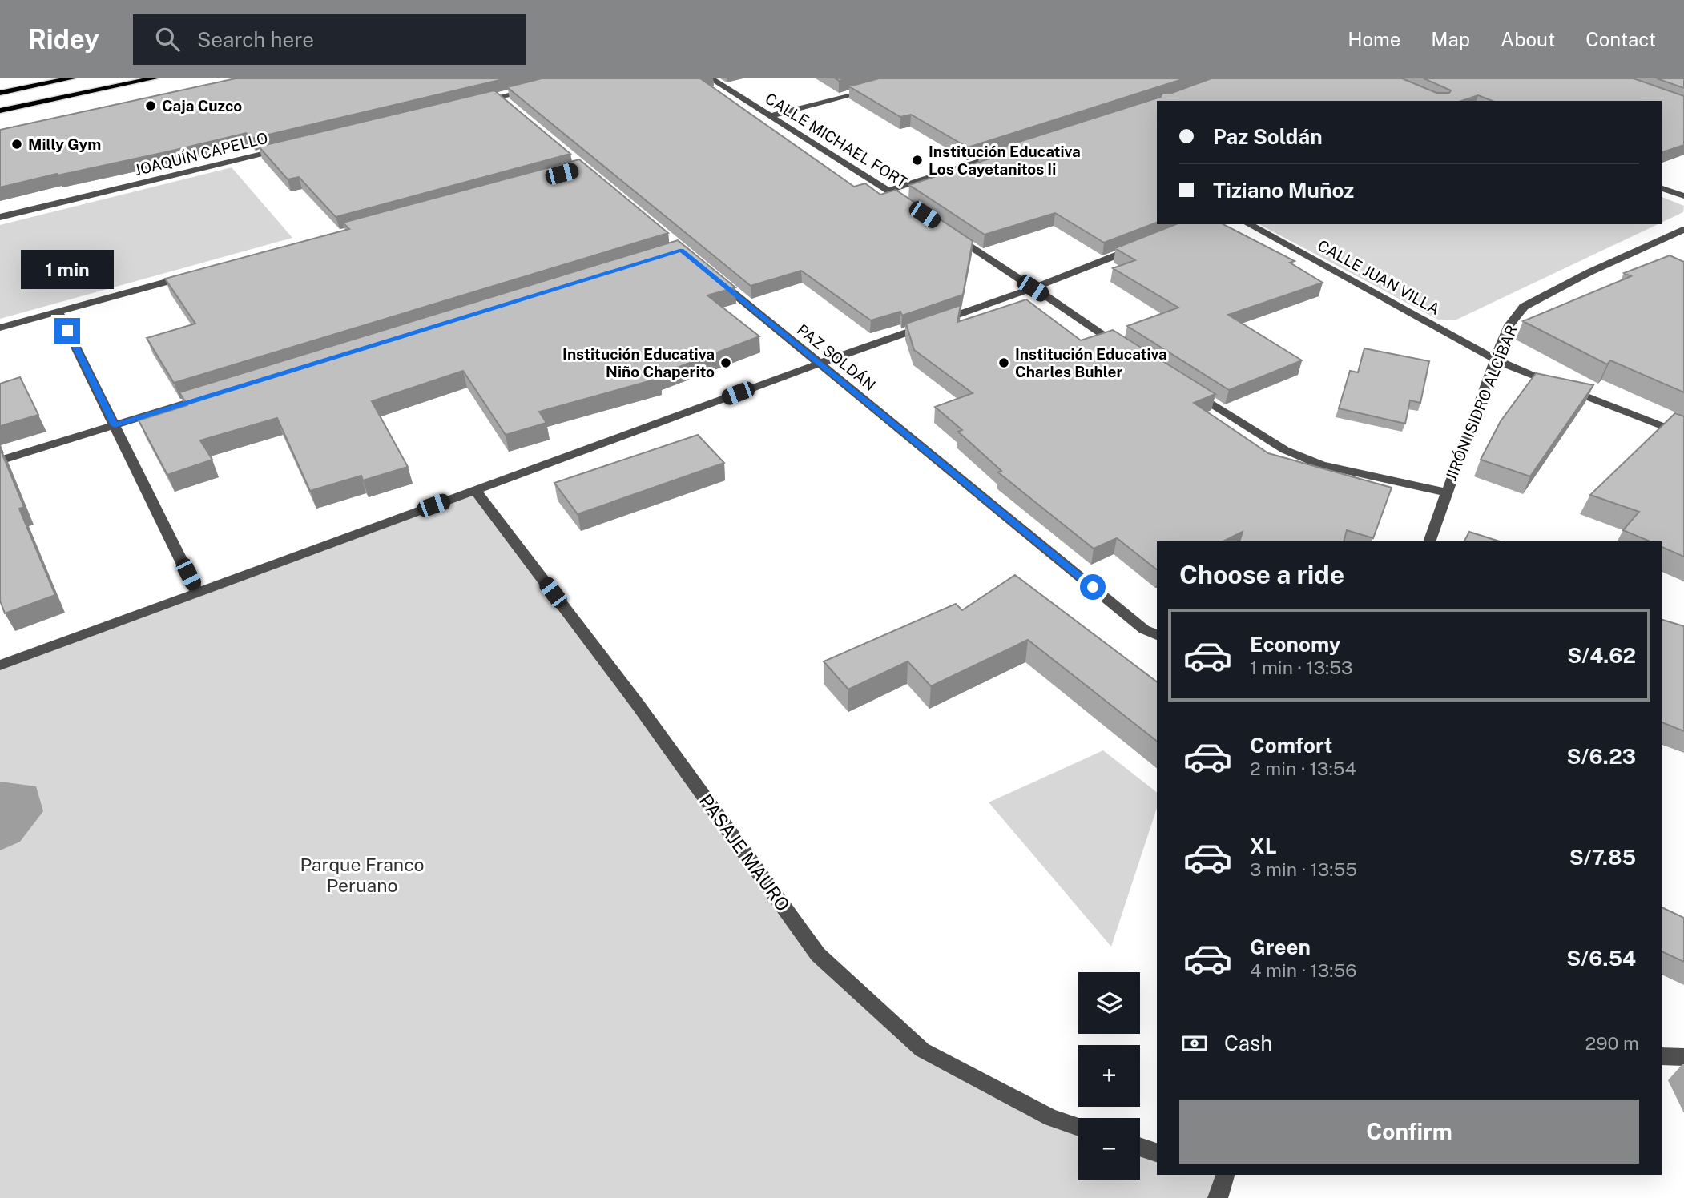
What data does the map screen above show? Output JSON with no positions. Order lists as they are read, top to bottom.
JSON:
{
  "streets": {
    "street": [
      "CALLE MICHAEL FORT",
      "JOAQUÍN CAPELLO",
      "CALLE JUAN VILLA",
      "PAZ SOLDÁN",
      "JIRÓN ISIDRO ALCÍBAR",
      "PASAJE MAURO"
    ]
  },
  "crossings": [
    ["CALLE JUAN VILLA", "JIRÓN ISIDRO ALCÍBAR"]
  ],
  "parks": ["Parque Franco Peruano"],
  "places": [
    "Caja Cuzco",
    "Milly Gym",
    "Institución Educativa Los Cayetanitos Ii",
    "Institución Educativa Niño Chaperito",
    "Institución Educativa Charles Buhler"
  ],
  "page": {
    "header": "Ridey",
    "search": "Search here",
    "nav": [
      "Home",
      "Map",
      "About",
      "Contact"
    ],
    "banner": ["Paz Soldán", "Tiziano Muñoz"],
    "bubble": "1 min",
    "heading": "Choose a ride",
    "list": [
      {
        "name": "Economy",
        "note": "1 min · 13:53",
        "value": "S/4.62"
      },
      {
        "name": "Comfort",
        "note": "2 min · 13:54",
        "value": "S/6.23"
      },
      {
        "name": "XL",
        "note": "3 min · 13:55",
        "value": "S/7.85"
      },
      {
        "name": "Green",
        "note": "4 min · 13:56",
        "value": "S/6.54"
      }
    ],
    "map_buttons": ["+", "−"],
    "pay": ["Cash", "290 m"],
    "buttons": "Confirm"
  }
}
